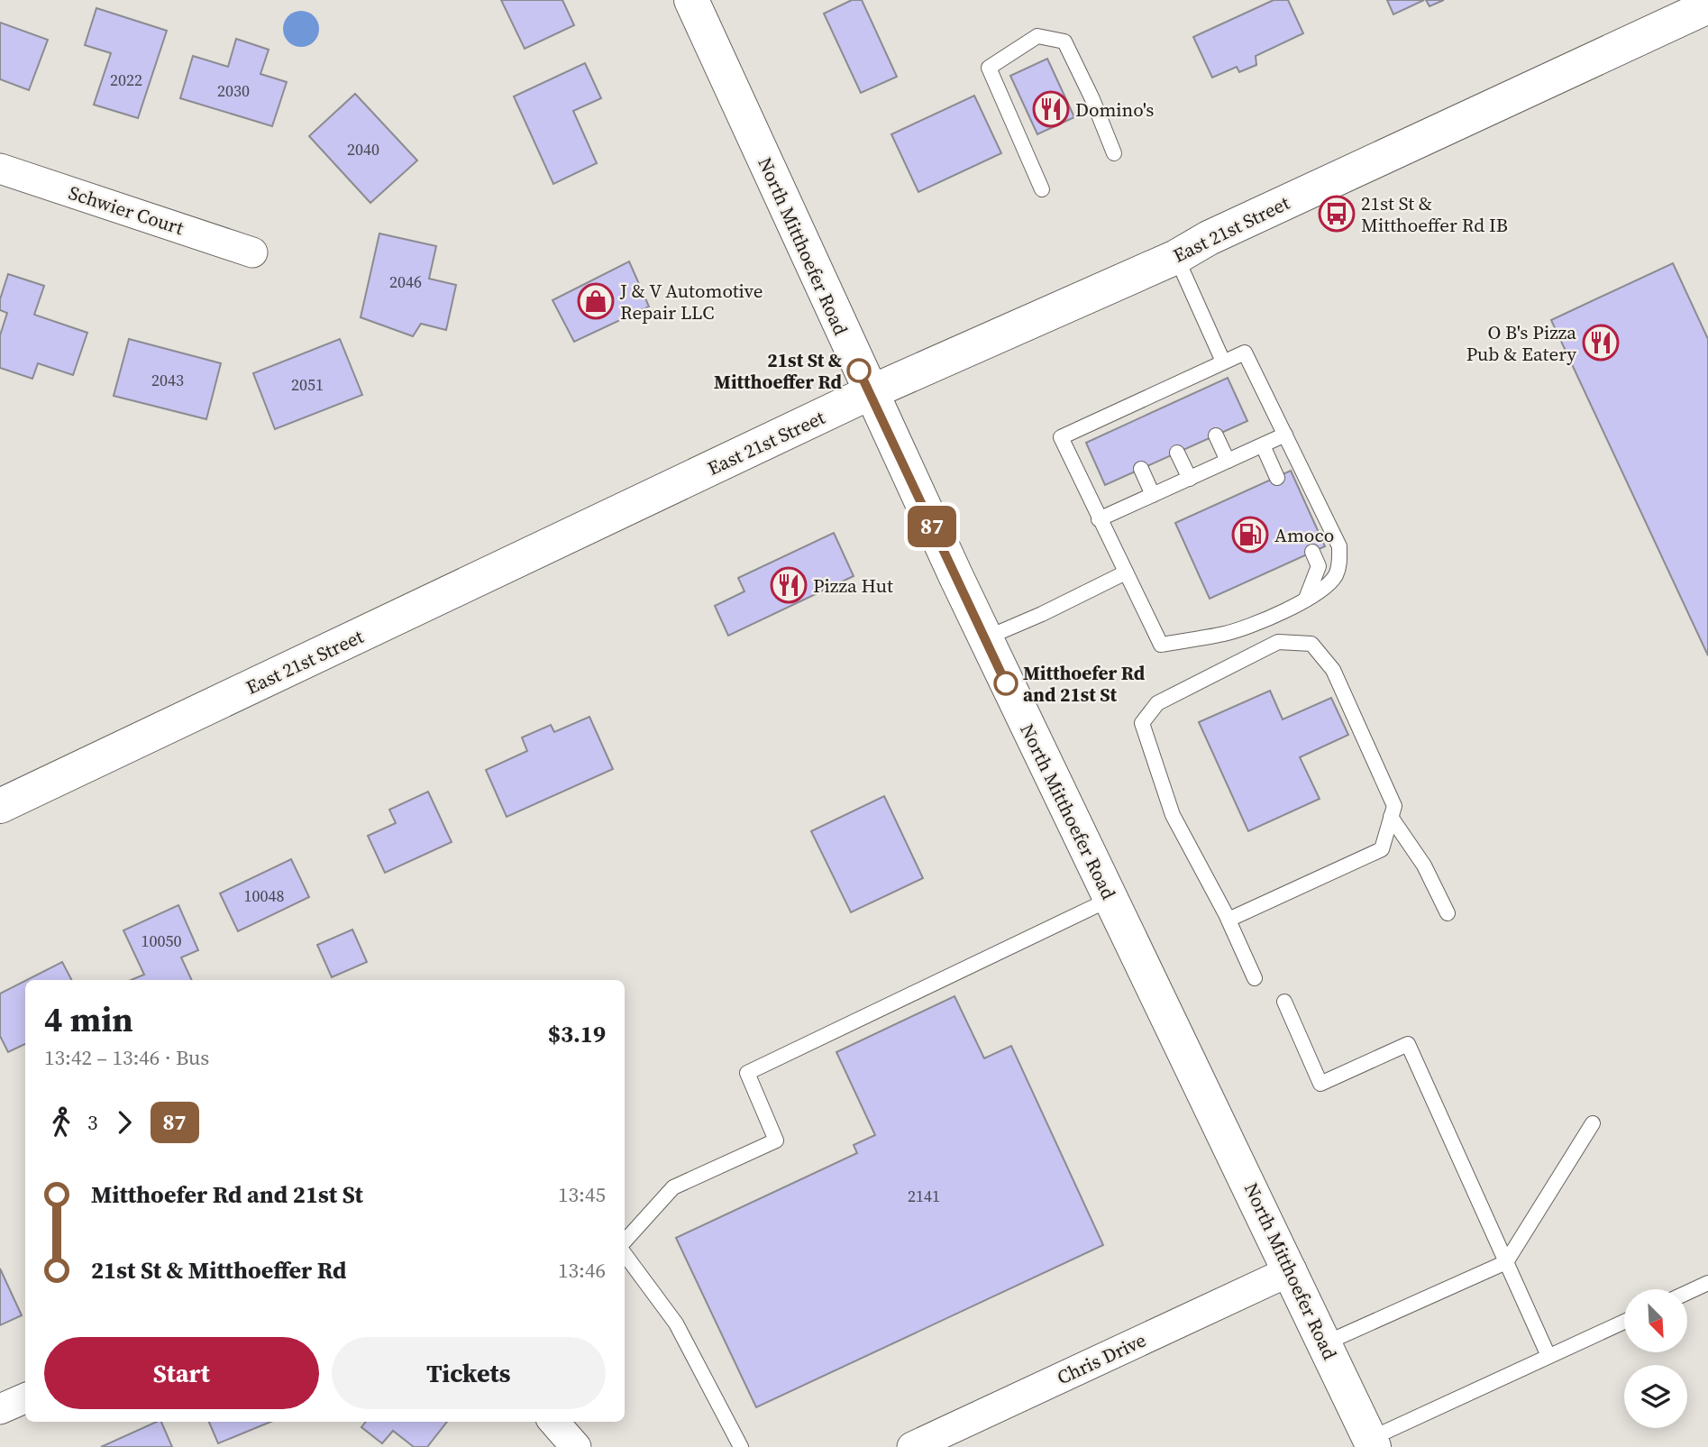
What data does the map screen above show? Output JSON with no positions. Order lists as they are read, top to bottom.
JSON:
{
  "streets": {
    "main road": ["East 21st Street", "North Mitthoefer Road"],
    "street": ["Schwier Court", "Chris Drive"]
  },
  "crossings": [
    ["East 21st Street", "North Mitthoefer Road"],
    ["North Mitthoefer Road", "Chris Drive"]
  ],
  "places": {
    "restaurant": ["Domino's", "O B's Pizza Pub & Eatery", "Pizza Hut"],
    "bus stop": ["21st St & Mitthoeffer Rd IB"],
    "shop": ["J & V Automotive Repair LLC"],
    "other": ["21st St & Mitthoeffer Rd", "Mitthoefer Rd and 21st St"],
    "fuel station": ["Amoco"]
  },
  "lines": ["bus line 87"],
  "house_numbers": [
    "2022",
    "2030",
    "2040",
    "2046",
    "2043",
    "2051",
    "10048",
    "10050",
    "2141"
  ],
  "north": "bottom right",
  "page": {
    "on_map": "87",
    "heading": ["4 min", "13:42 – 13:46 · Bus", "$3.19"],
    "legs": ["3", "87"],
    "list": [
      {
        "name": "Mitthoefer Rd and 21st St",
        "value": "13:45"
      },
      {
        "name": "21st St & Mitthoeffer Rd",
        "value": "13:46"
      }
    ],
    "buttons": ["Start", "Tickets"]
  }
}
